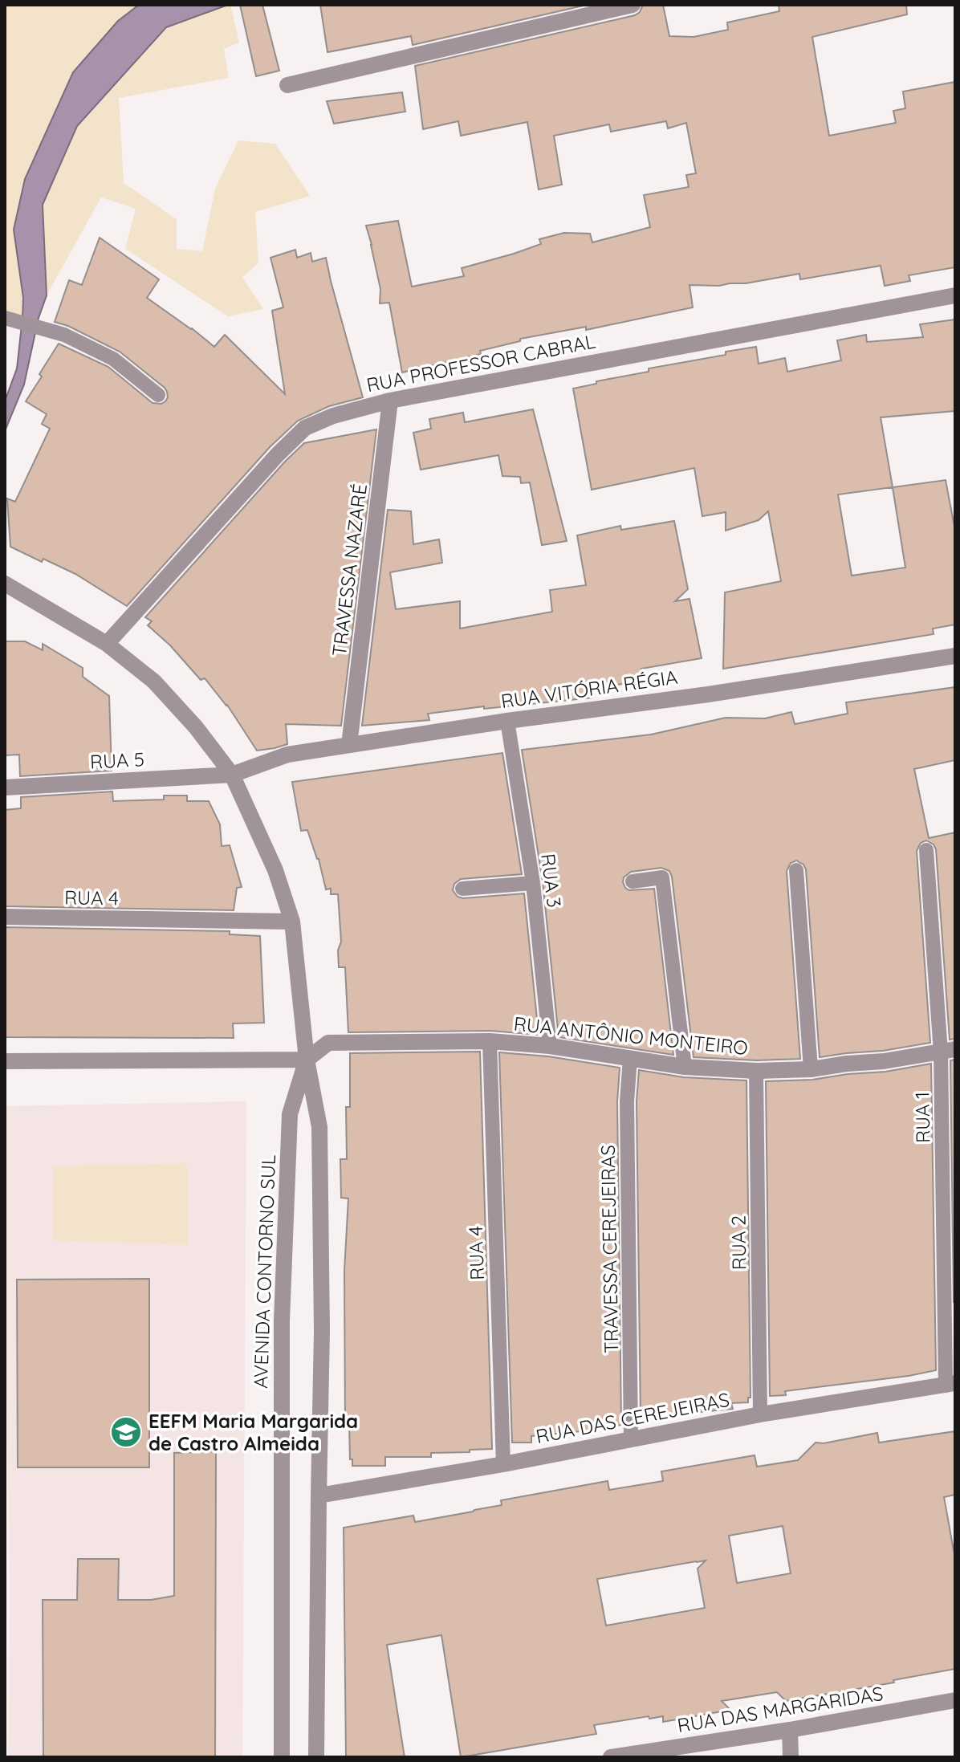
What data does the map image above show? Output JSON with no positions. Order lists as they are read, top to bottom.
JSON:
{
  "streets": {
    "street": [
      "RUA PROFESSOR CABRAL",
      "TRAVESSA NAZARÉ",
      "RUA VITÓRIA RÉGIA",
      "RUA 5",
      "RUA 4",
      "RUA ANTÔNIO MONTEIRO",
      "AVENIDA CONTORNO SUL",
      "RUA DAS CEREJEIRAS",
      "RUA DAS MARGARIDAS"
    ],
    "lane": [
      "RUA 3",
      "RUA 1",
      "RUA 2",
      "TRAVESSA CEREJEIRAS"
    ]
  },
  "crossings": [
    ["RUA PROFESSOR CABRAL", "TRAVESSA NAZARÉ"],
    ["RUA PROFESSOR CABRAL", "AVENIDA CONTORNO SUL"],
    ["TRAVESSA NAZARÉ", "RUA VITÓRIA RÉGIA"],
    ["RUA VITÓRIA RÉGIA", "RUA 5"],
    ["RUA VITÓRIA RÉGIA", "RUA 3"],
    ["RUA VITÓRIA RÉGIA", "AVENIDA CONTORNO SUL"],
    ["RUA 5", "AVENIDA CONTORNO SUL"],
    ["RUA 3", "RUA ANTÔNIO MONTEIRO"],
    ["RUA 4", "RUA ANTÔNIO MONTEIRO"],
    ["RUA 4", "AVENIDA CONTORNO SUL"],
    ["RUA 4", "RUA DAS CEREJEIRAS"],
    ["RUA ANTÔNIO MONTEIRO", "RUA 1"],
    ["RUA ANTÔNIO MONTEIRO", "RUA 2"],
    ["RUA ANTÔNIO MONTEIRO", "TRAVESSA CEREJEIRAS"],
    ["RUA ANTÔNIO MONTEIRO", "AVENIDA CONTORNO SUL"],
    ["RUA 1", "RUA DAS CEREJEIRAS"],
    ["RUA 2", "RUA DAS CEREJEIRAS"],
    ["TRAVESSA CEREJEIRAS", "RUA DAS CEREJEIRAS"],
    ["AVENIDA CONTORNO SUL", "RUA DAS CEREJEIRAS"]
  ],
  "places": {
    "school or university": ["EEFM Maria Margarida de Castro Almeida"]
  }
}
